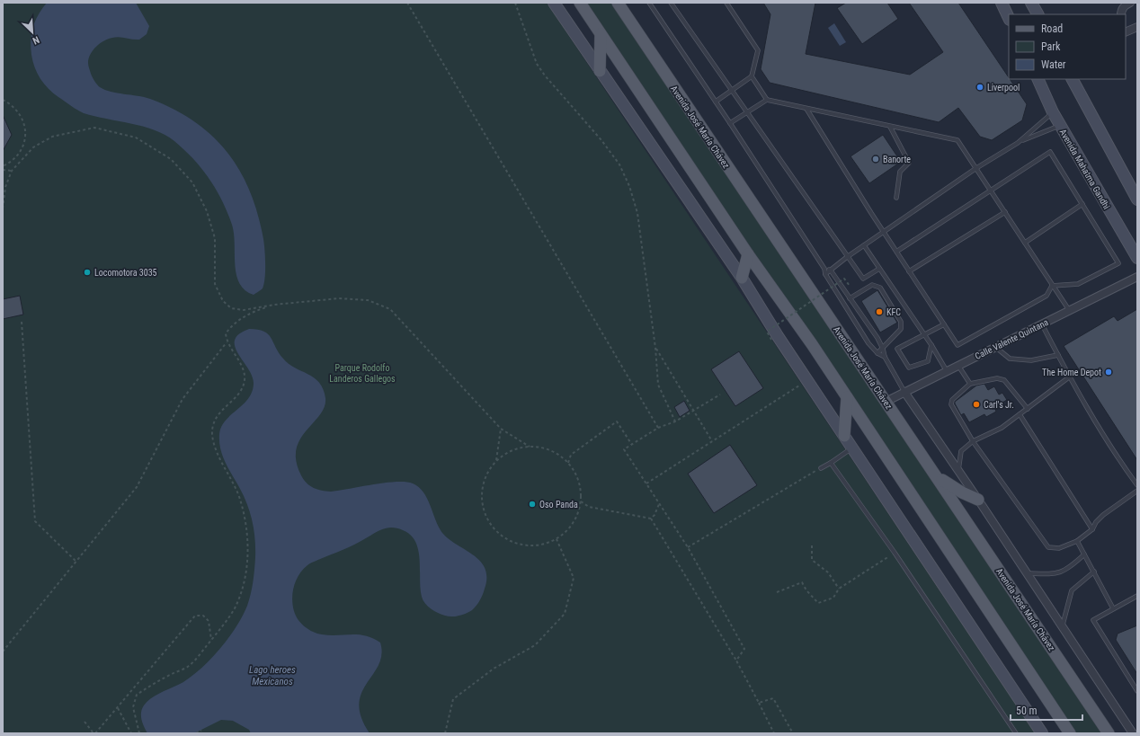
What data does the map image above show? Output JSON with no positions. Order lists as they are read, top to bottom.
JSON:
{
  "streets": {
    "main road": ["Avenida José María Chávez"],
    "street": ["Avenida Mahatma Gandhi", "Calle Valente Quintana"]
  },
  "crossings": [
    ["Avenida José María Chávez", "Calle Valente Quintana"]
  ],
  "water": ["Lago heroes Mexicanos"],
  "parks": ["Parque Rodolfo Landeros Gallegos"],
  "places": [
    "Liverpool",
    "Banorte",
    "Locomotora 3035",
    "KFC",
    "The Home Depot",
    "Carl's Jr.",
    "Oso Panda"
  ],
  "legend": ["Road", "Park", "Water"],
  "scale_bar": "50 m",
  "north": "bottom right"
}
